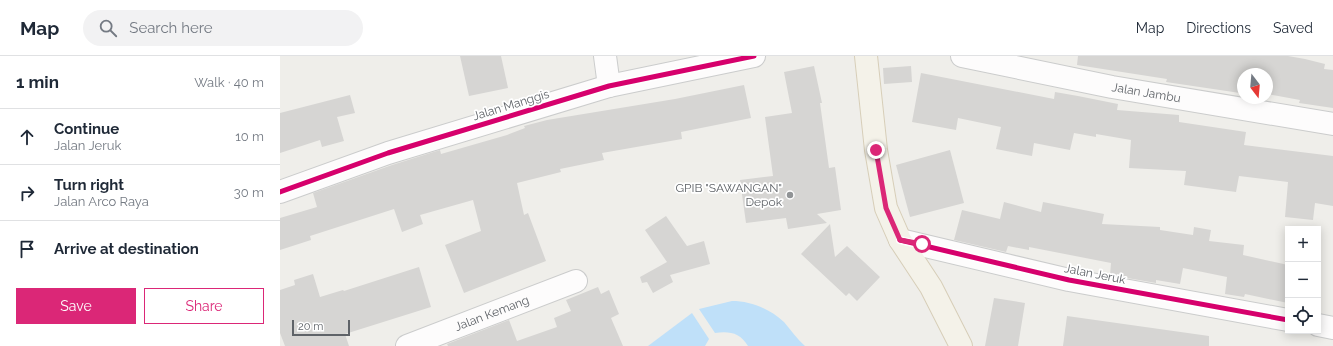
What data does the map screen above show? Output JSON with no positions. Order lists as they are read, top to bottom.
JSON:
{
  "streets": {
    "street": [
      "Jalan Jambu",
      "Jalan Manggis",
      "Jalan Jeruk",
      "Jalan Kemang"
    ]
  },
  "places": ["GPIB \"SAWANGAN\" Depok"],
  "scale_bar": "20 m",
  "north": "bottom",
  "page": {
    "header": "Map",
    "search": "Search here",
    "nav": ["Map", "Directions", "Saved"],
    "heading": ["1 min", "Walk · 40 m"],
    "list": [
      ["Continue", "Jalan Jeruk", "10 m"],
      ["Turn right", "Jalan Arco Raya", "30 m"],
      "Arrive at destination"
    ],
    "map_buttons": ["+", "−"],
    "buttons": ["Save", "Share"],
    "scale": "20 m"
  }
}
